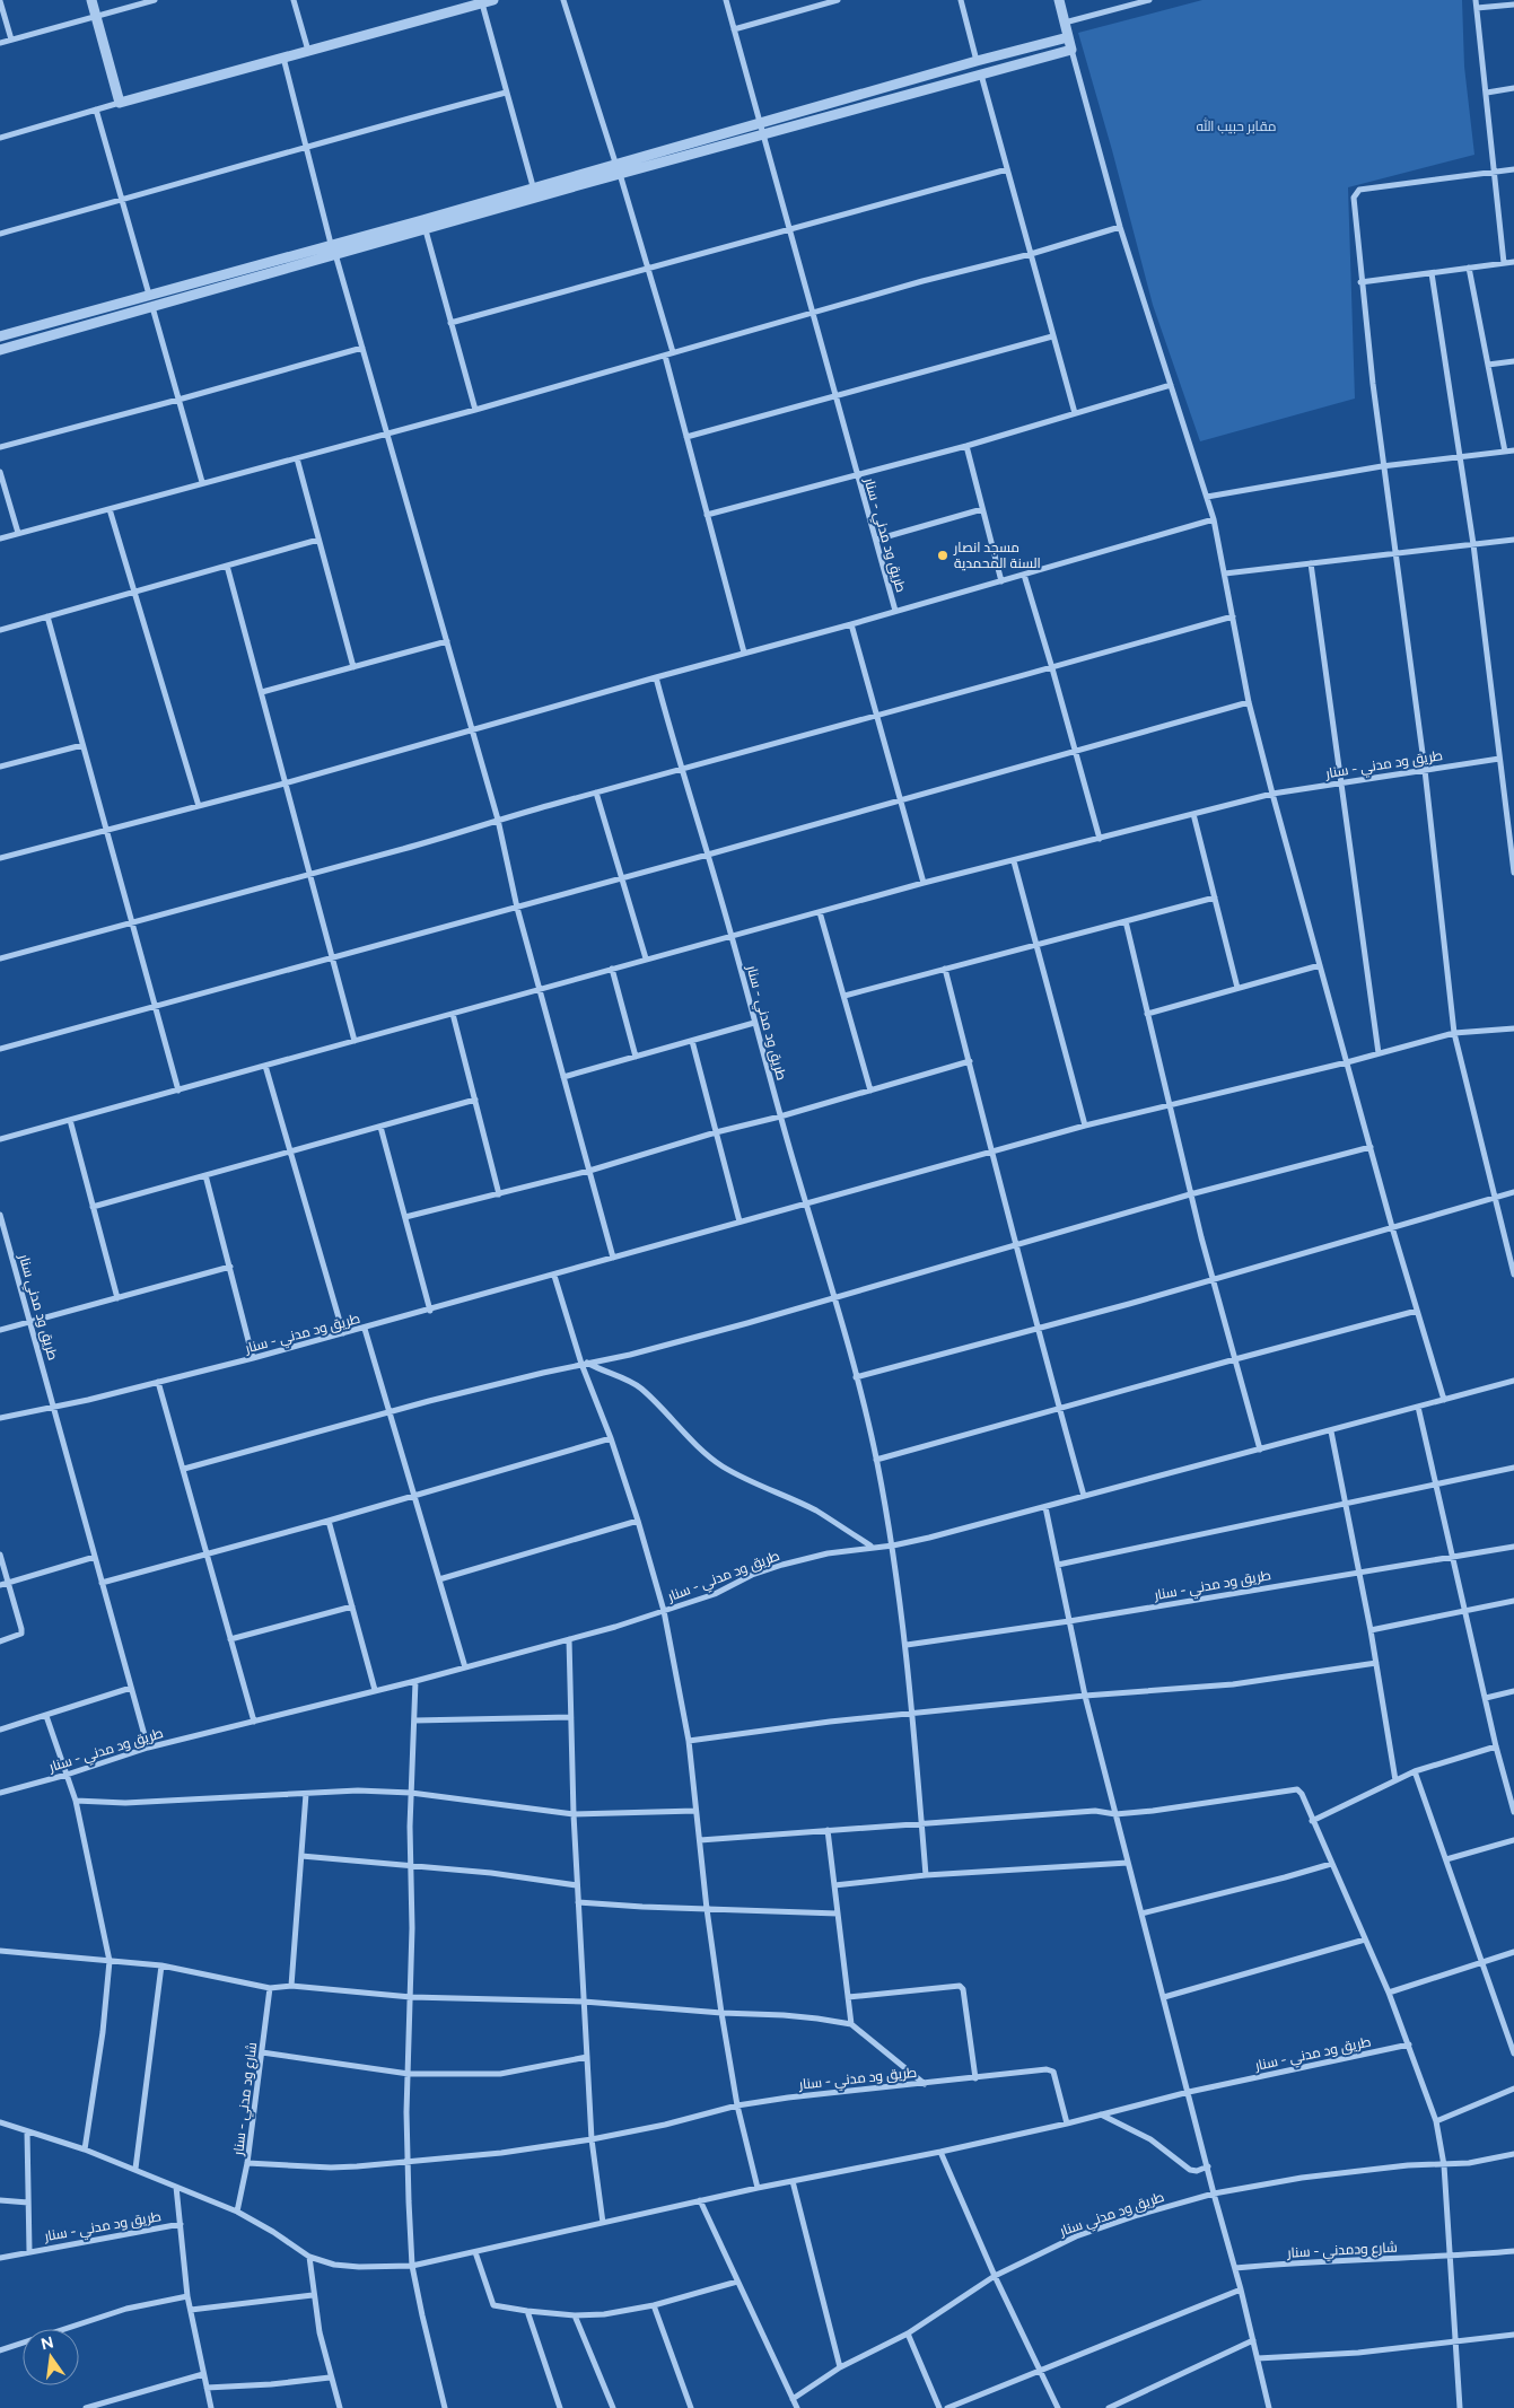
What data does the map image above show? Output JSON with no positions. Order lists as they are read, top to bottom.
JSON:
{
  "streets": {
    "street": [
      "طريق ود مدني - سنار",
      "طريق ود مدني سنار",
      "شارع ود مدني - سنار",
      "شارع ودمدني - سنار"
    ]
  },
  "crossings": [
    ["طريق ود مدني - سنار", "طريق ود مدني سنار"],
    ["طريق ود مدني - سنار", "شارع ود مدني - سنار"]
  ],
  "parks": ["مقابر حبيب الله"],
  "places": ["مسجد انصار السنة المحمدية"],
  "north": "top"
}
